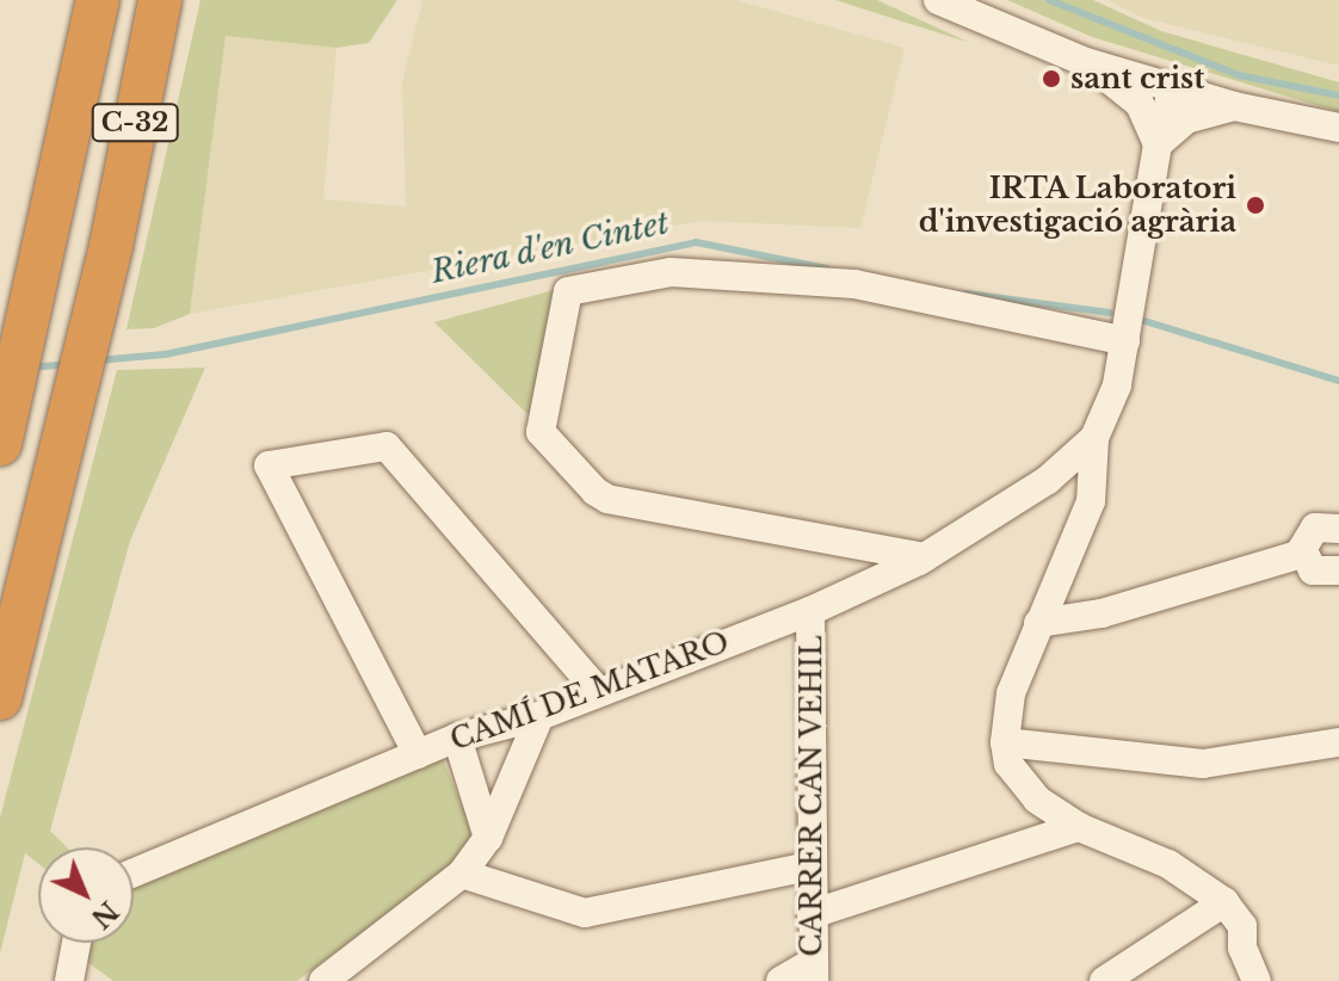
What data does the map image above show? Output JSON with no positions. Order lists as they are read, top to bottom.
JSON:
{
  "streets": {
    "highway": ["C-32"],
    "street": ["CAMÍ DE MATARO", "CARRER CAN VEHIL"]
  },
  "crossings": [
    ["CAMÍ DE MATARO", "CARRER CAN VEHIL"]
  ],
  "water": ["Riera d'en Cintet"],
  "places": ["sant crist", "IRTA Laboratori d'investigació agrària"],
  "north": "bottom right"
}
